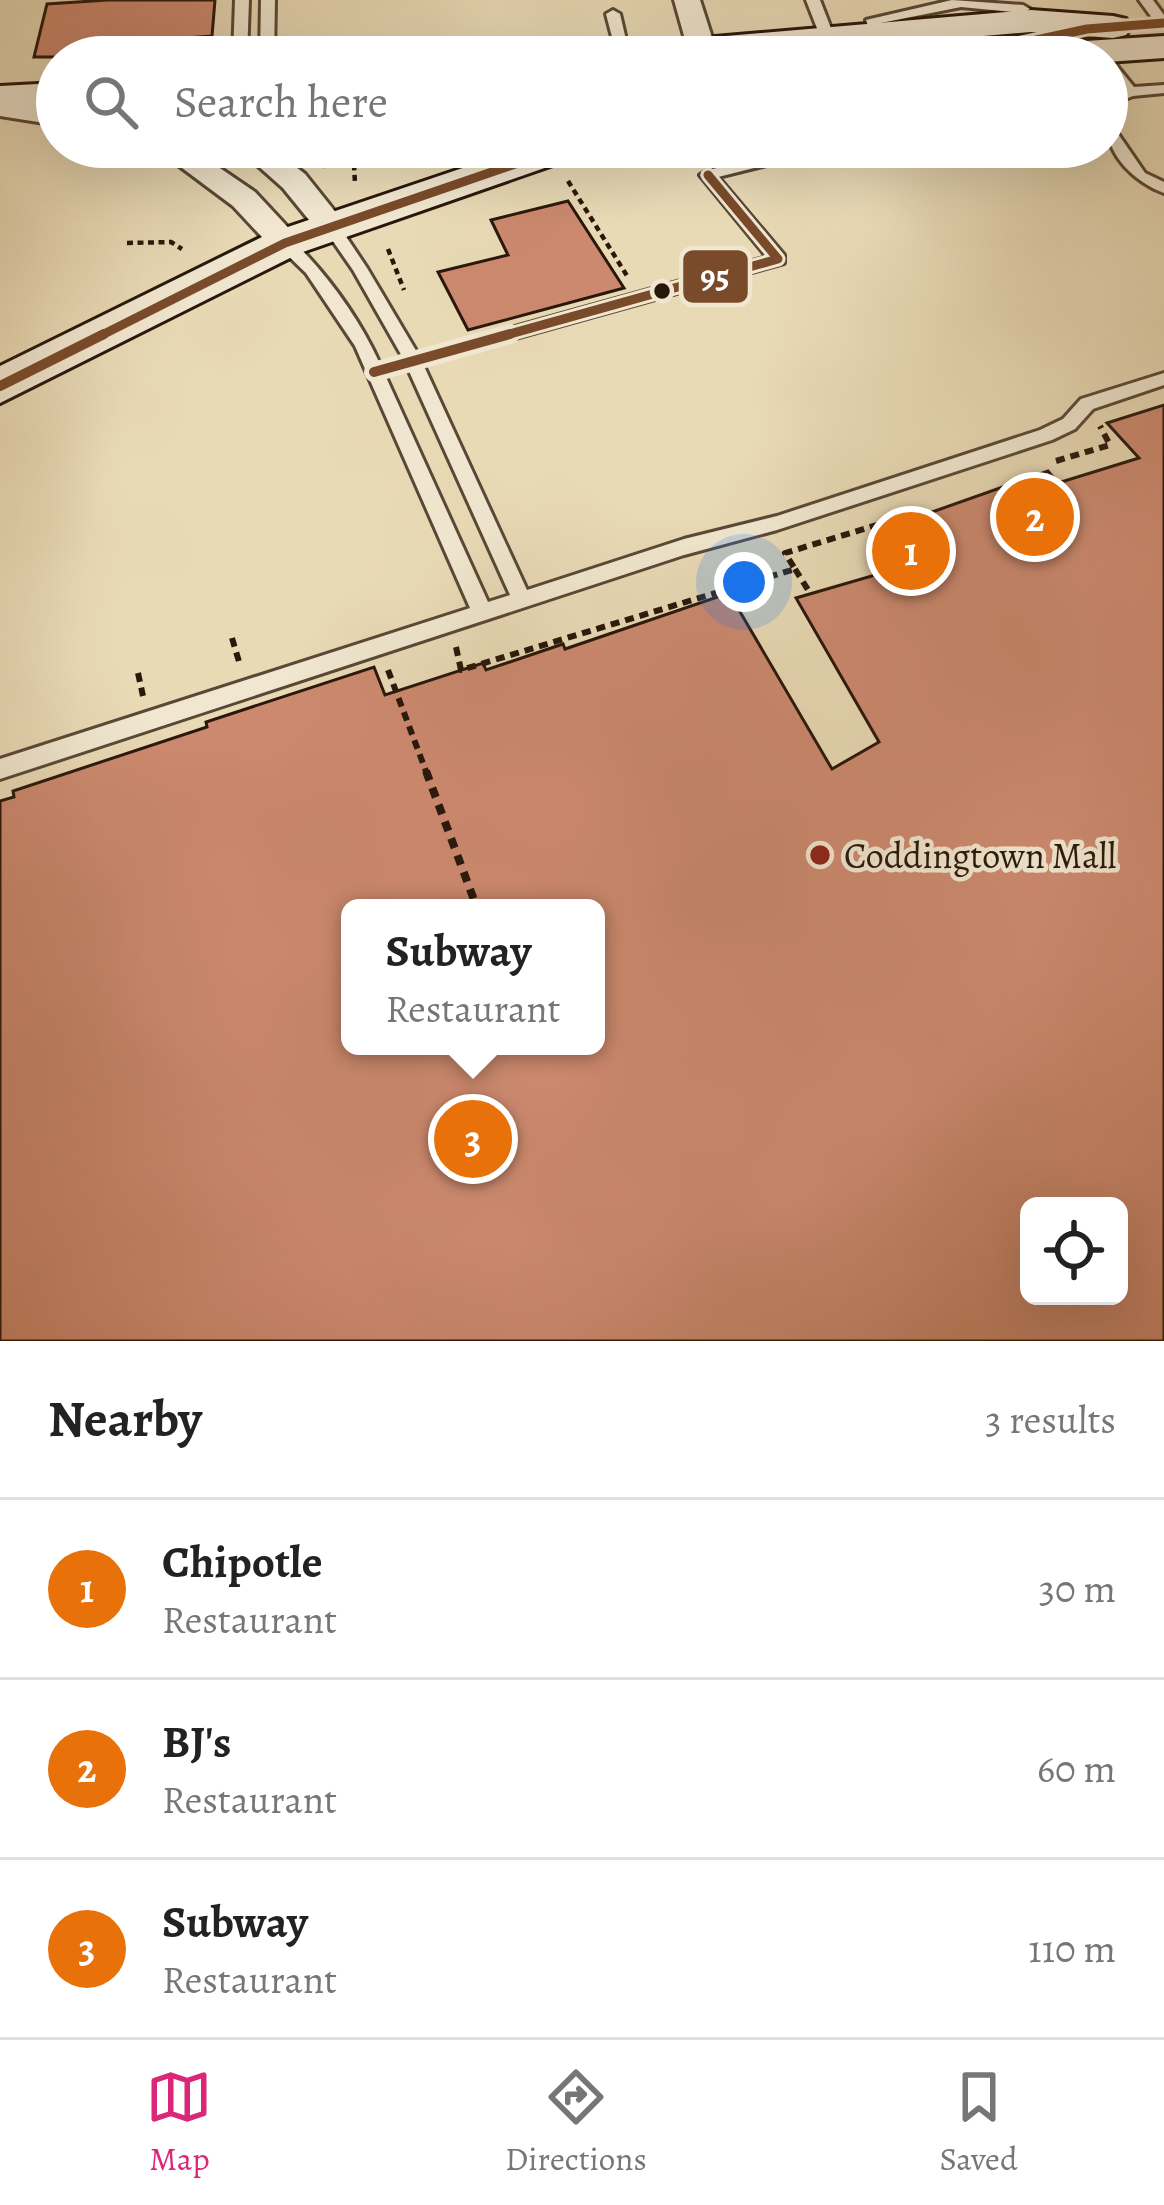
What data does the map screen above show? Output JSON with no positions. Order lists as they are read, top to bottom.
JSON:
{
  "places": ["Coddingtown Mall"],
  "lines": ["transit line 95"],
  "page": {
    "search": "Search here",
    "pins": ["2", "1", "3"],
    "popup": ["Subway", "Restaurant"],
    "heading": ["Nearby", "3 results"],
    "list": [
      {
        "mark": "1",
        "name": "Chipotle",
        "note": "Restaurant",
        "value": "30 m"
      },
      {
        "mark": "2",
        "name": "BJ's",
        "note": "Restaurant",
        "value": "60 m"
      },
      {
        "mark": "3",
        "name": "Subway",
        "note": "Restaurant",
        "value": "110 m"
      }
    ],
    "nav": ["Map", "Directions", "Saved"]
  }
}
